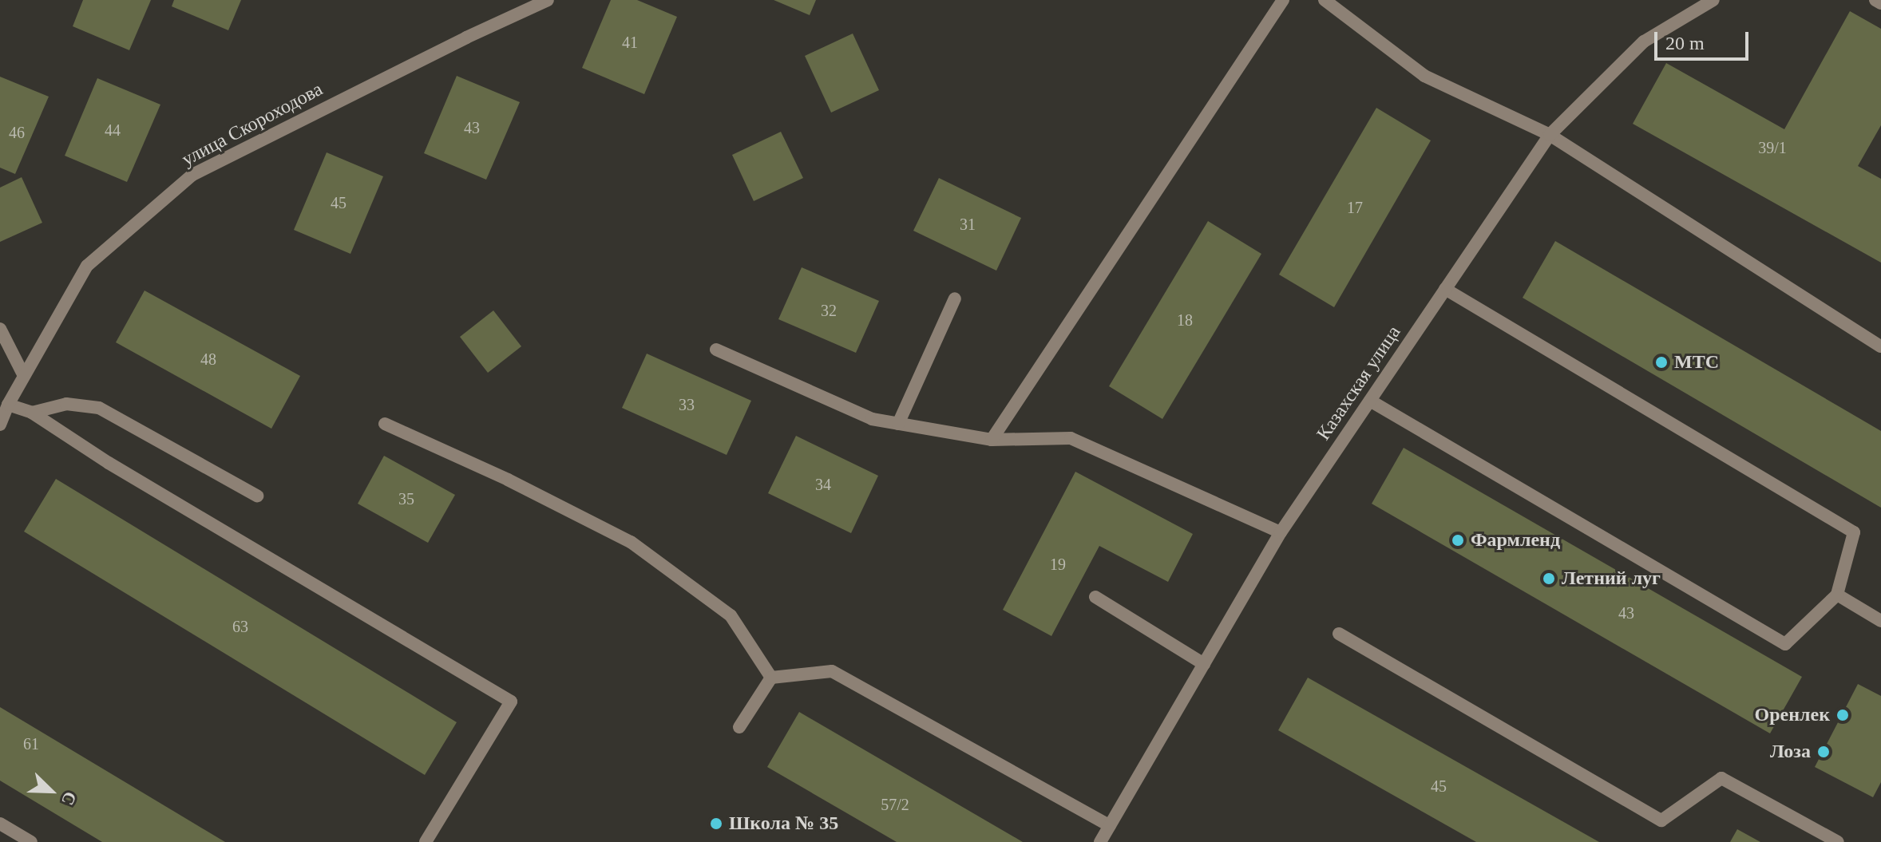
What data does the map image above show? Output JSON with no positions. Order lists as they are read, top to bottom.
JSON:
{
  "streets": {
    "street": ["улица Скороходова", "Казахская улица"]
  },
  "places": [
    "МТС",
    "Фармленд",
    "Летний луг",
    "Оренлек",
    "Лоза",
    "Школа № 35"
  ],
  "house_numbers": [
    "41",
    "43",
    "44",
    "46",
    "39/1",
    "45",
    "17",
    "31",
    "32",
    "18",
    "48",
    "33",
    "34",
    "35",
    "19",
    "43",
    "63",
    "61",
    "45",
    "57/2"
  ],
  "scale_bar": "20 m",
  "north": "bottom right"
}
